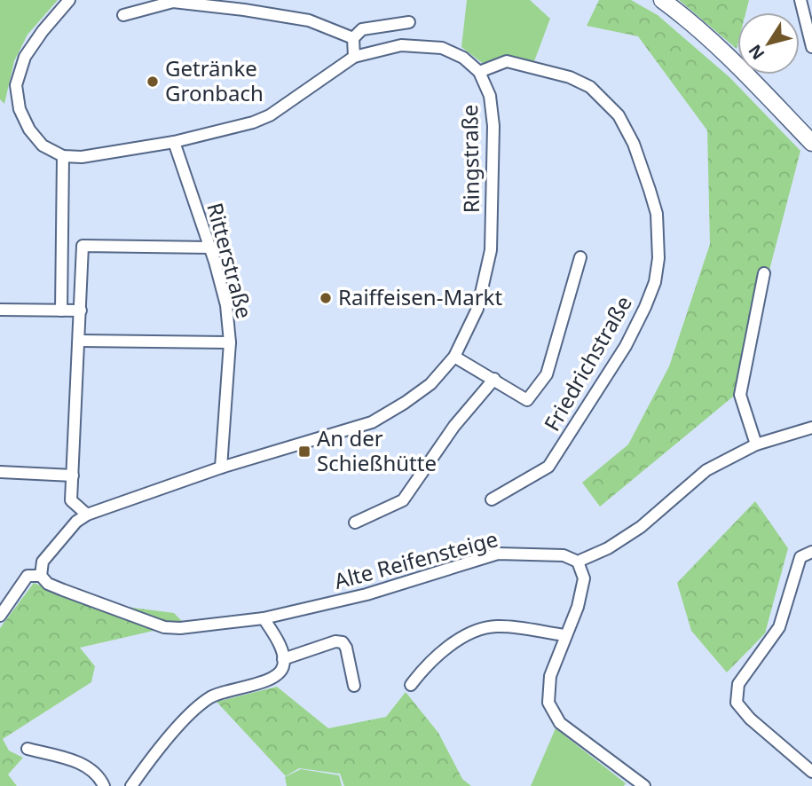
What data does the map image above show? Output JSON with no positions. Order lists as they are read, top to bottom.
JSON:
{
  "streets": {
    "street": [
      "Ringstraße",
      "Ritterstraße",
      "Friedrichstraße",
      "Alte Reifensteige"
    ]
  },
  "crossings": [
    ["Ringstraße", "Ritterstraße"],
    ["Ringstraße", "Friedrichstraße"],
    ["Ringstraße", "Alte Reifensteige"]
  ],
  "places": {
    "other": ["Getränke Gronbach", "Raiffeisen-Markt"],
    "transit": ["An der Schießhütte"]
  },
  "north": "bottom left"
}
